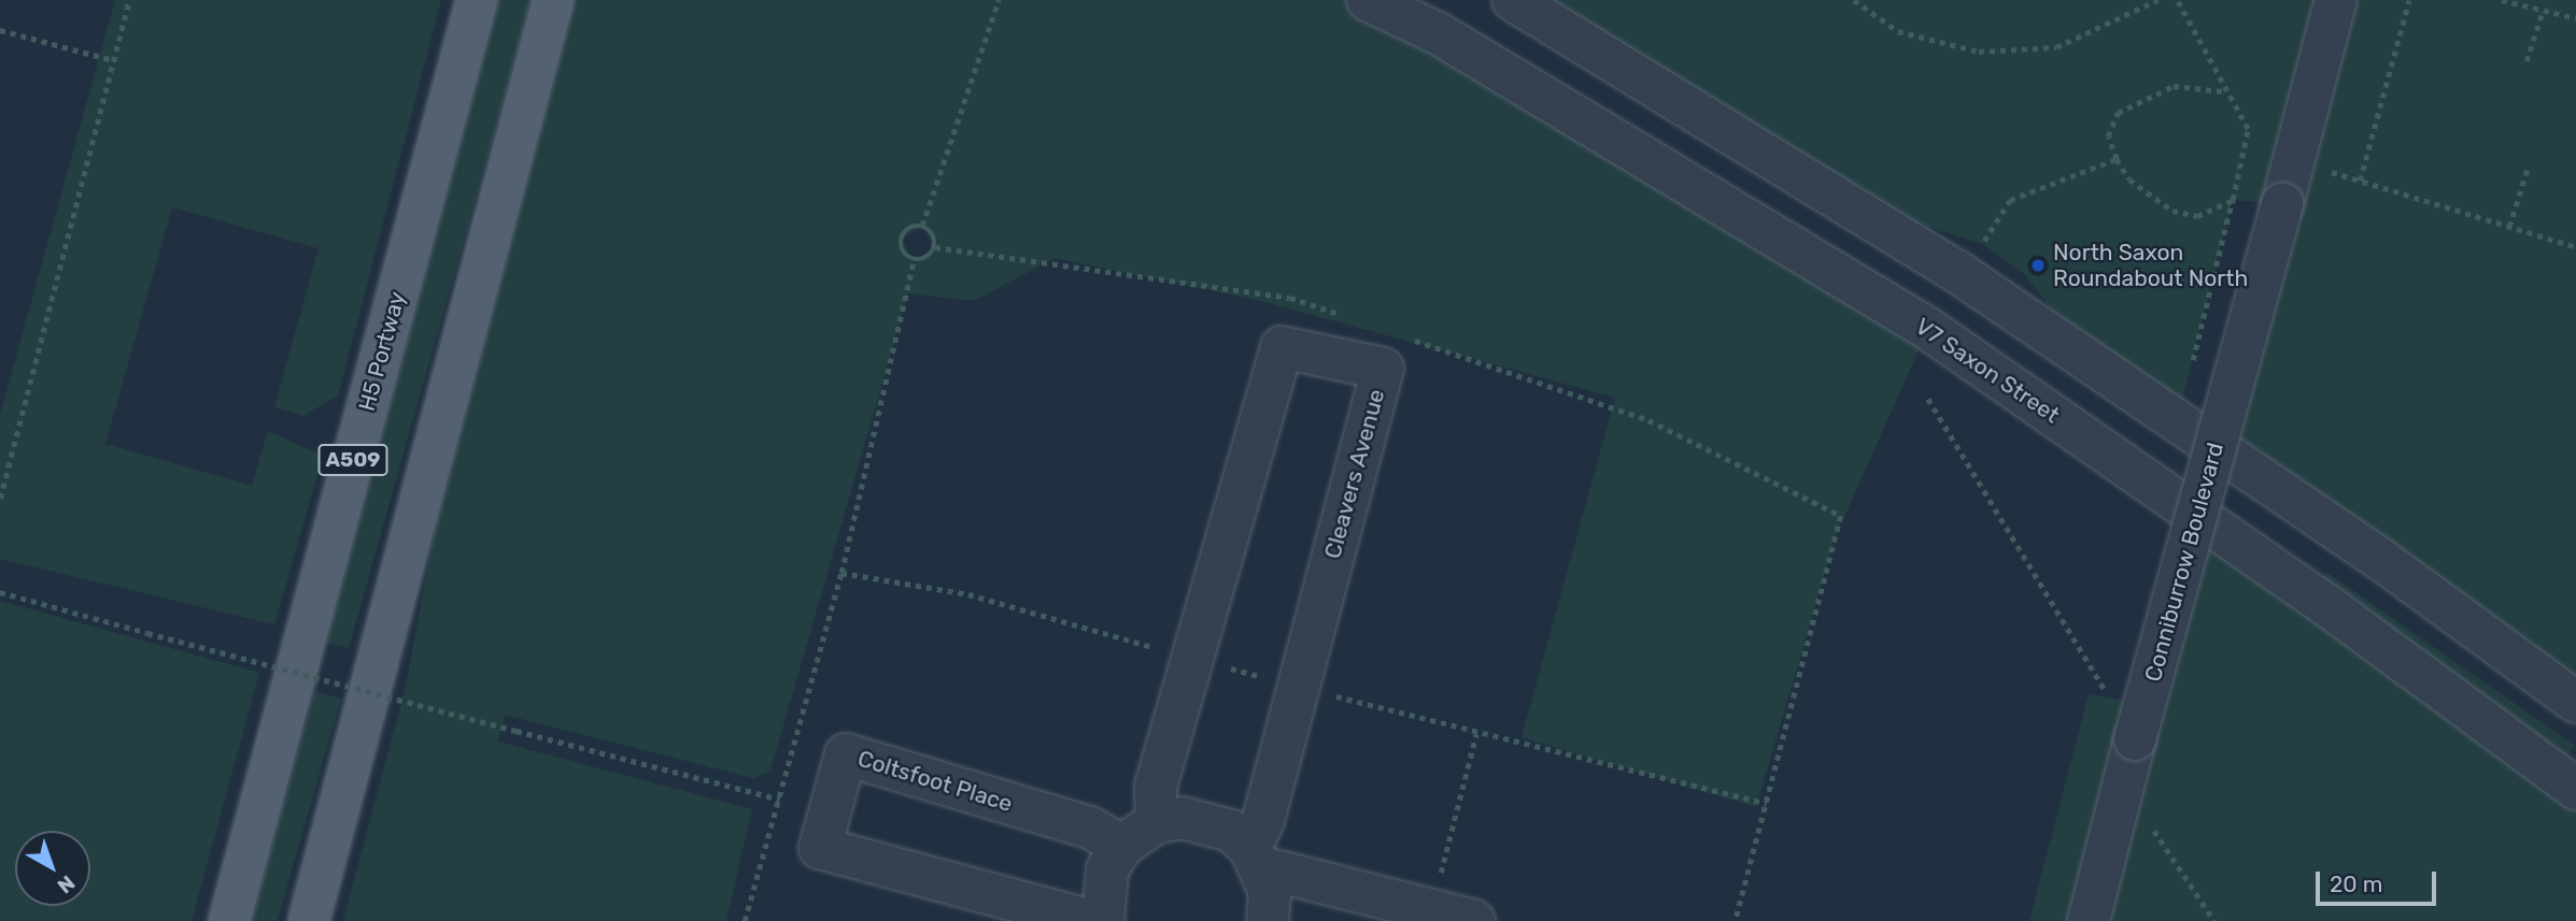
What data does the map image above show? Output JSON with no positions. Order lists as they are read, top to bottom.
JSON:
{
  "streets": {
    "main road": ["H5 Portway", "A509"],
    "street": [
      "V7 Saxon Street",
      "Cleavers Avenue",
      "Conniburrow Boulevard",
      "Coltsfoot Place"
    ]
  },
  "places": ["North Saxon Roundabout North"],
  "scale_bar": "20 m",
  "north": "bottom right"
}
